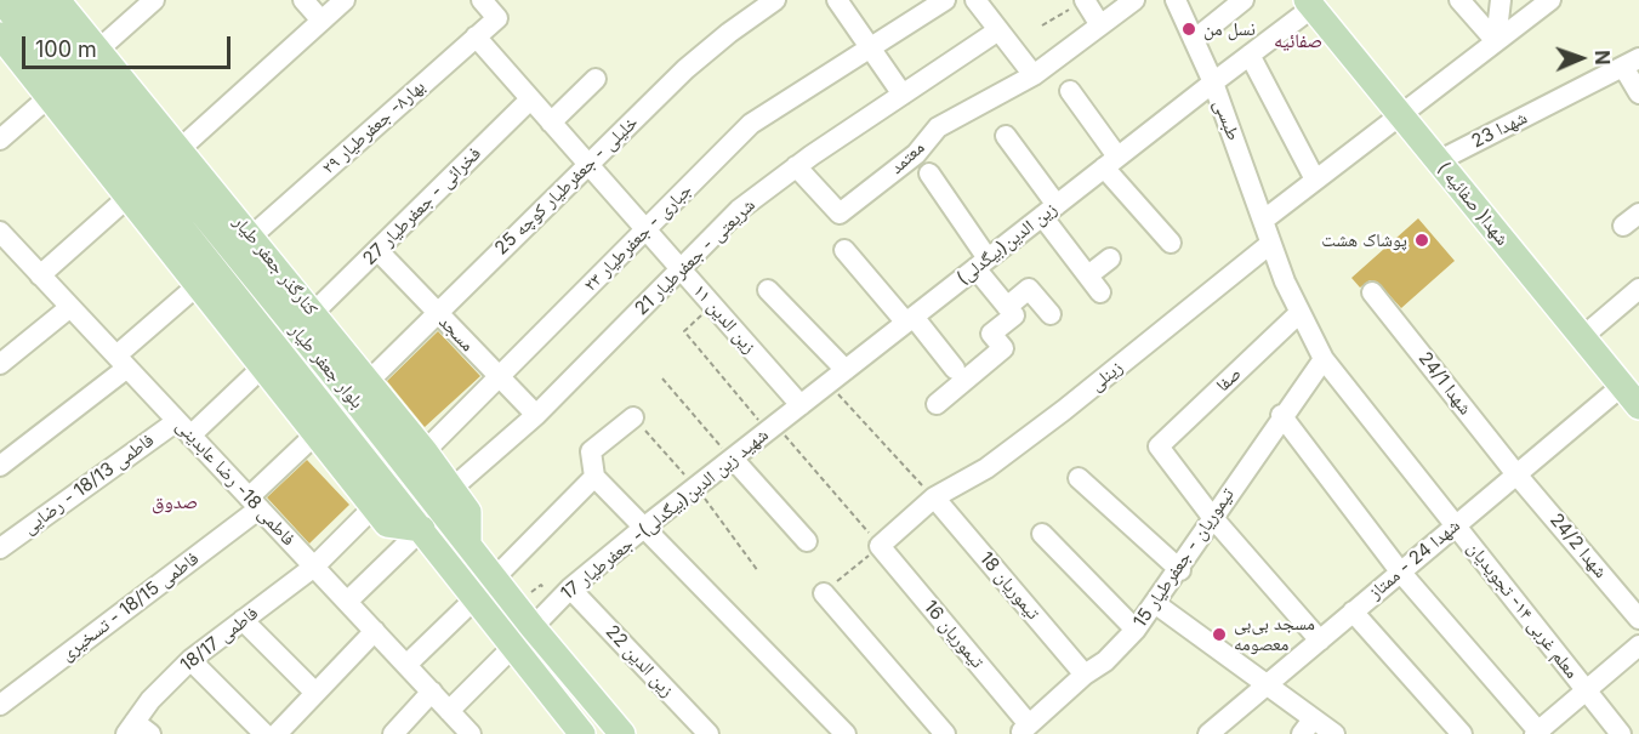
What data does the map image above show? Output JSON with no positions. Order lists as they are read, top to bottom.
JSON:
{
  "streets": {
    "main road": ["شهدا( صفائیه )", "کنارگذر جعفر طیار", "بلوار جعفر طیار"],
    "street": [
      "طبسی",
      "بهار۸- جعفرطیار ۲۹",
      "شهدا 23",
      "معتمد",
      "خلیلی - جعفرطیار کوچه 25",
      "فخرائی - جعفرطیار 27",
      "جباری - جعفرطیار ۲۳",
      "زین الدین(بیگدلی)",
      "شریعتی - جعفرطیار 21",
      "زین الدین ۱۱",
      "مسجد",
      "زینلی",
      "صفا",
      "شهدا 24/1",
      "فاطمی 18- رضا عابدینی",
      "فاطمی 18/13 - رضایی",
      "شهید زین الدین(بیگدلی)- جعفرطیار 17",
      "شهدا 24/2",
      "تیموریان - جعفرطیار 15",
      "شهدا 24 - ممتاز",
      "تیموریان 18",
      "فاطمی 18/15 - تسخیری",
      "معلم غربی ۱۴- تجویدیان",
      "تیموریان 16",
      "فاطمی 18/17",
      "زین الدین 22"
    ]
  },
  "crossings": [
    ["طبسی", "زین الدین(بیگدلی)"],
    ["طبسی", "زینلی"],
    ["طبسی", "صفا"],
    ["طبسی", "معلم غربی ۱۴- تجویدیان"],
    ["بهار۸- جعفرطیار ۲۹", "کنارگذر جعفر طیار"],
    ["بهار۸- جعفرطیار ۲۹", "زین الدین ۱۱"],
    ["شهدا 23", "شهدا( صفائیه )"],
    ["معتمد", "شریعتی - جعفرطیار 21"],
    ["خلیلی - جعفرطیار کوچه 25", "کنارگذر جعفر طیار"],
    ["خلیلی - جعفرطیار کوچه 25", "زین الدین ۱۱"],
    ["خلیلی - جعفرطیار کوچه 25", "مسجد"],
    ["شهدا( صفائیه )", "زین الدین(بیگدلی)"],
    ["شهدا( صفائیه )", "شهدا 24 - ممتاز"],
    ["فخرائی - جعفرطیار 27", "کنارگذر جعفر طیار"],
    ["فخرائی - جعفرطیار 27", "زین الدین ۱۱"],
    ["فخرائی - جعفرطیار 27", "مسجد"],
    ["جباری - جعفرطیار ۲۳", "کنارگذر جعفر طیار"],
    ["جباری - جعفرطیار ۲۳", "زین الدین ۱۱"],
    ["جباری - جعفرطیار ۲۳", "مسجد"],
    ["زین الدین(بیگدلی)", "زین الدین ۱۱"],
    ["زین الدین(بیگدلی)", "شهید زین الدین(بیگدلی)- جعفرطیار 17"],
    ["شریعتی - جعفرطیار 21", "کنارگذر جعفر طیار"],
    ["شریعتی - جعفرطیار 21", "زین الدین ۱۱"],
    ["شریعتی - جعفرطیار 21", "مسجد"],
    ["کنارگذر جعفر طیار", "بلوار جعفر طیار"],
    ["زین الدین ۱۱", "شهید زین الدین(بیگدلی)- جعفرطیار 17"],
    ["بلوار جعفر طیار", "شهید زین الدین(بیگدلی)- جعفرطیار 17"],
    ["زینلی", "تیموریان 18"],
    ["زینلی", "تیموریان 16"],
    ["صفا", "تیموریان - جعفرطیار 15"],
    ["صفا", "معلم غربی ۱۴- تجویدیان"],
    ["شهدا 24/1", "شهدا 24/2"],
    ["شهدا 24/1", "شهدا 24 - ممتاز"],
    ["فاطمی 18- رضا عابدینی", "فاطمی 18/13 - رضایی"],
    ["فاطمی 18- رضا عابدینی", "فاطمی 18/15 - تسخیری"],
    ["فاطمی 18- رضا عابدینی", "فاطمی 18/17"],
    ["شهید زین الدین(بیگدلی)- جعفرطیار 17", "زین الدین 22"],
    ["شهدا 24/2", "شهدا 24 - ممتاز"],
    ["تیموریان - جعفرطیار 15", "تیموریان 18"],
    ["تیموریان - جعفرطیار 15", "معلم غربی ۱۴- تجویدیان"],
    ["تیموریان - جعفرطیار 15", "تیموریان 16"],
    ["شهدا 24 - ممتاز", "معلم غربی ۱۴- تجویدیان"]
  ],
  "districts": ["صفائیه", "صدوق"],
  "places": ["نسل من", "پوشاک هشت", "مسجد بی‌بی معصومه"],
  "scale_bar": "100 m",
  "north": "right"
}
